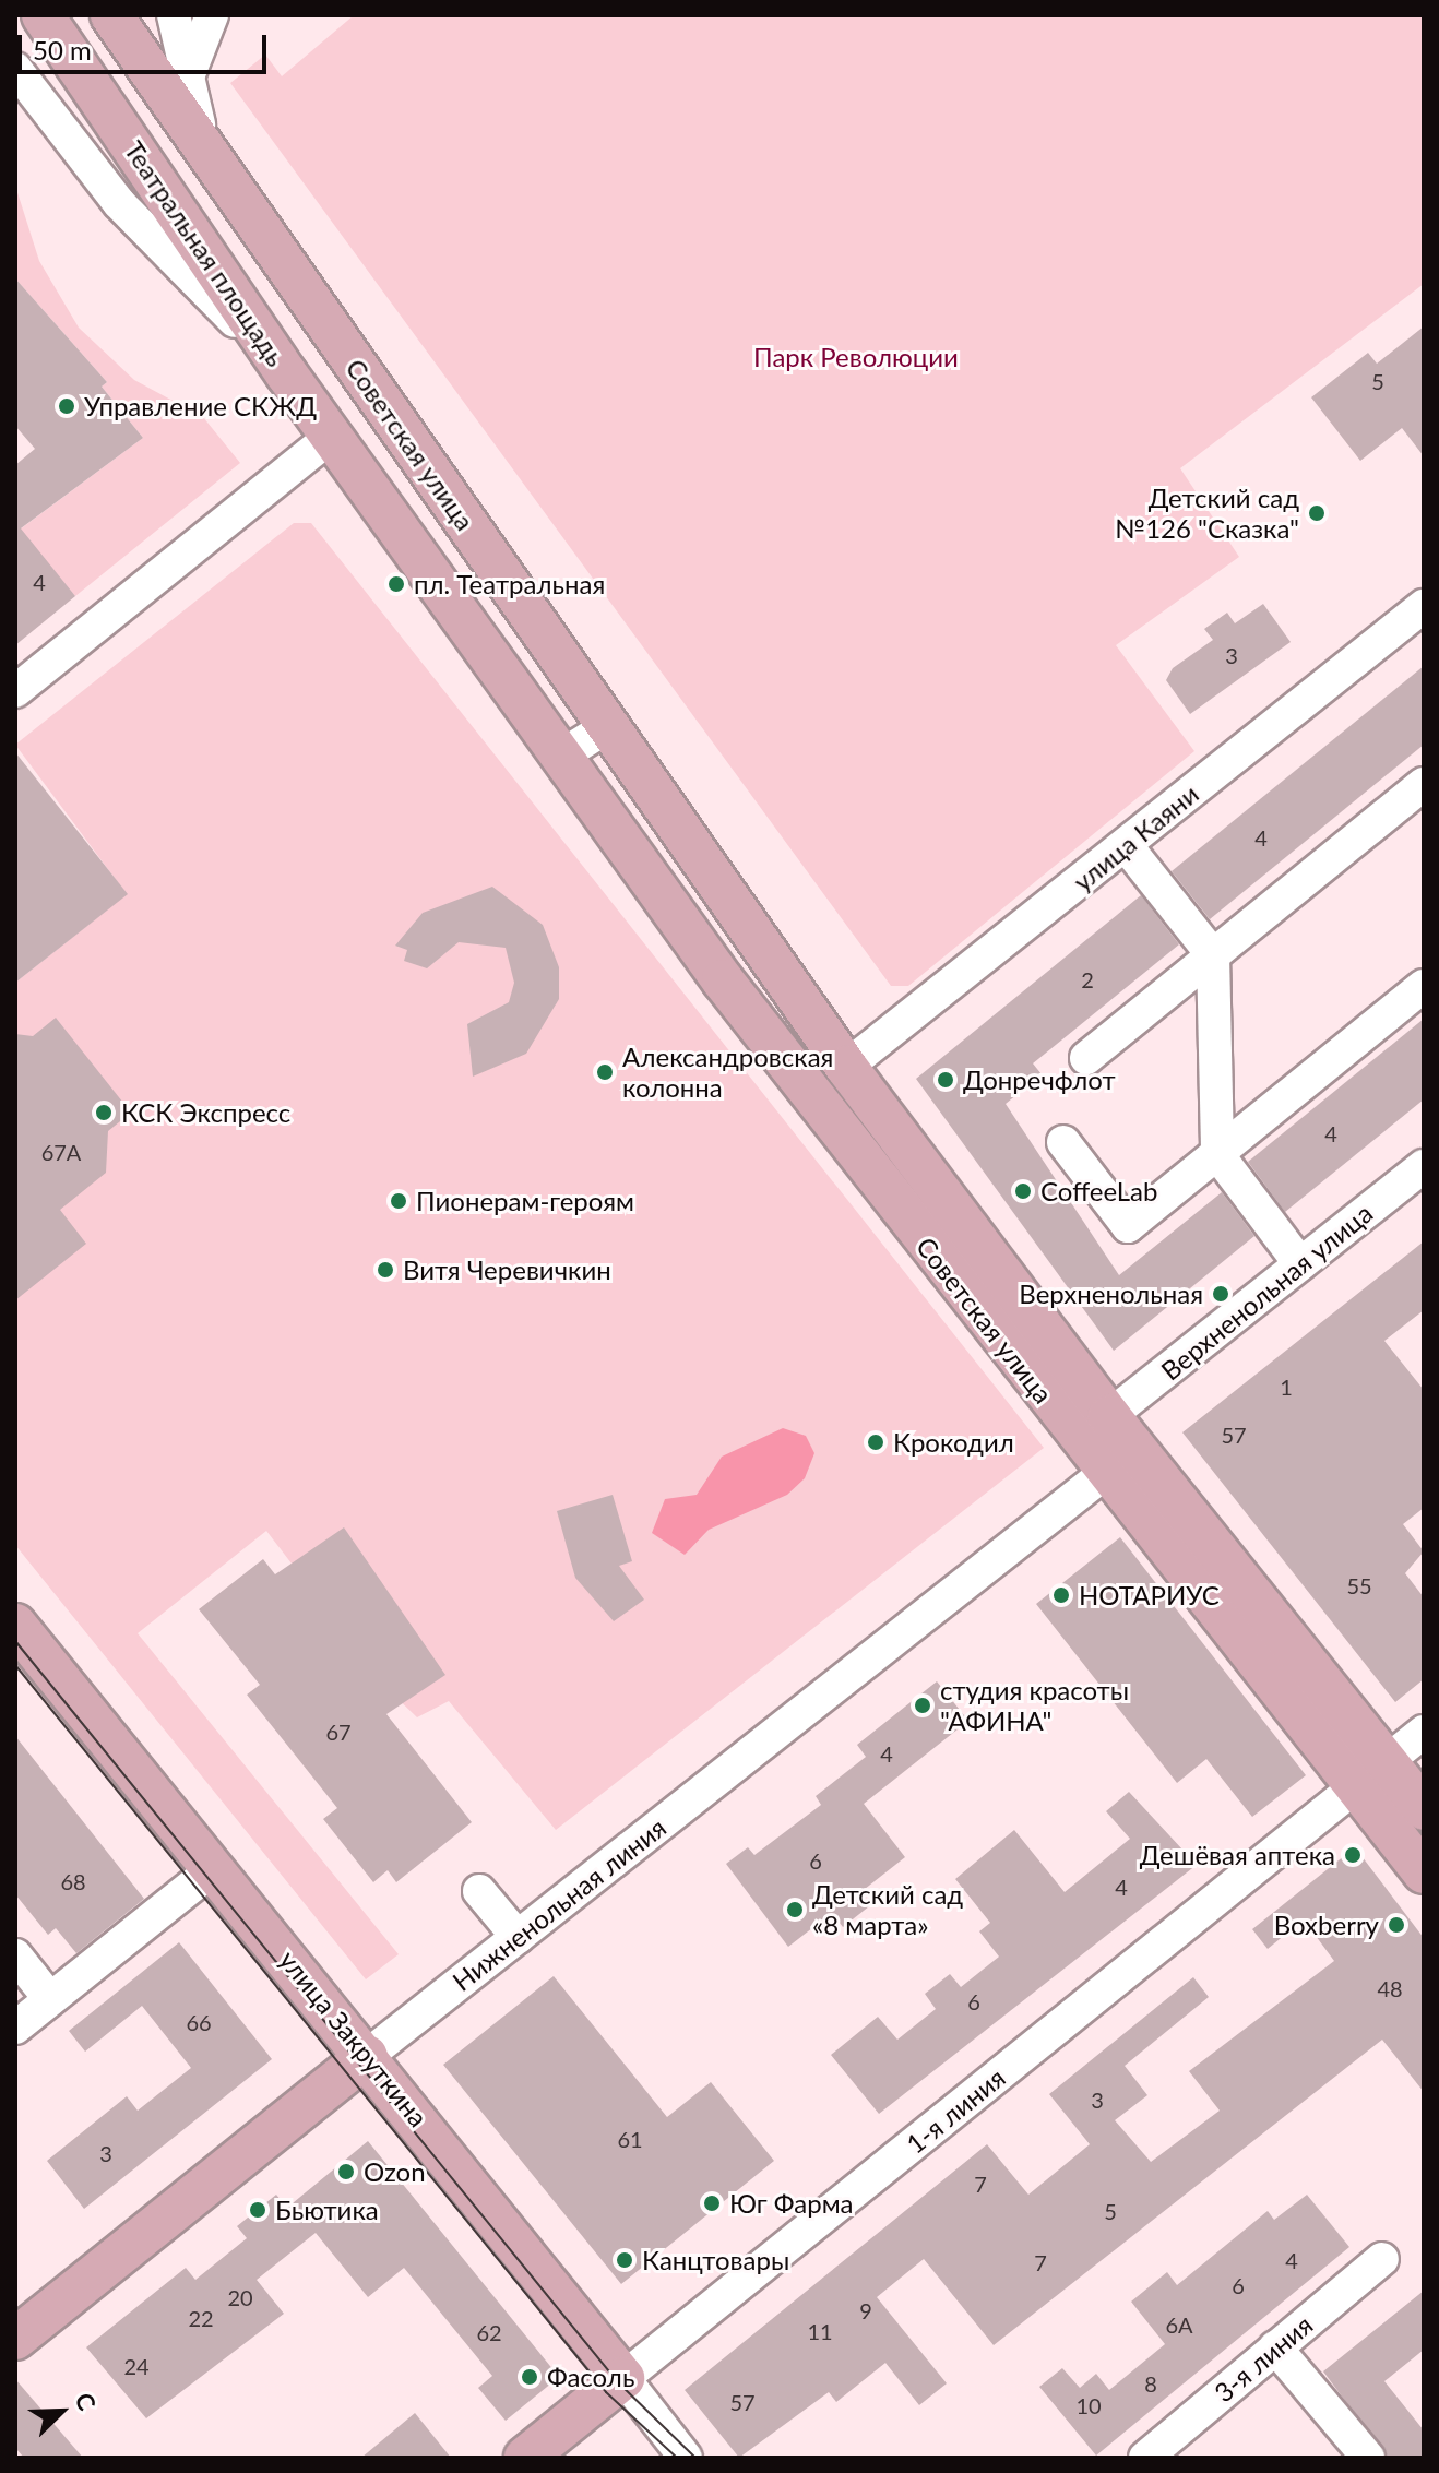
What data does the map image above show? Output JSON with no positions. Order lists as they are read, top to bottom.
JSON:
{
  "streets": {
    "main road": [
      "Театральная площадь",
      "Советская улица",
      "Нижненольная линия",
      "улица Закруткина",
      "1-я линия"
    ],
    "street": ["улица Каяни", "Верхненольная улица", "3-я линия"]
  },
  "crossings": [
    ["Театральная площадь", "Советская улица"],
    ["Советская улица", "улица Каяни"],
    ["Советская улица", "Верхненольная улица"],
    ["Советская улица", "Нижненольная линия"],
    ["Советская улица", "1-я линия"],
    ["Нижненольная линия", "улица Закруткина"],
    ["улица Закруткина", "1-я линия"]
  ],
  "parks": ["Парк Революции"],
  "places": [
    "Управление СКЖД",
    "Детский сад №126 \"Сказка\"",
    "пл. Театральная",
    "Александровская колонна",
    "Донречфлот",
    "КСК Экспресс",
    "CoffeeLab",
    "Пионерам-героям",
    "Витя Черевичкин",
    "Верхненольная",
    "Крокодил",
    "НОТАРИУС",
    "студия красоты \"АФИНА\"",
    "Дешёвая аптека",
    "Детский сад «8 марта»",
    "Boxberry",
    "Ozon",
    "Юг Фарма",
    "Бьютика",
    "Канцтовары",
    "Фасоль"
  ],
  "house_numbers": [
    "5",
    "4",
    "3",
    "4",
    "2",
    "4",
    "67А",
    "1",
    "57",
    "55",
    "67",
    "4",
    "6",
    "68",
    "4",
    "48",
    "6",
    "66",
    "3",
    "61",
    "3",
    "7",
    "5",
    "4",
    "7",
    "6",
    "20",
    "9",
    "22",
    "6А",
    "11",
    "62",
    "24",
    "8",
    "57",
    "10"
  ],
  "scale_bar": "50 m",
  "north": "top right"
}
